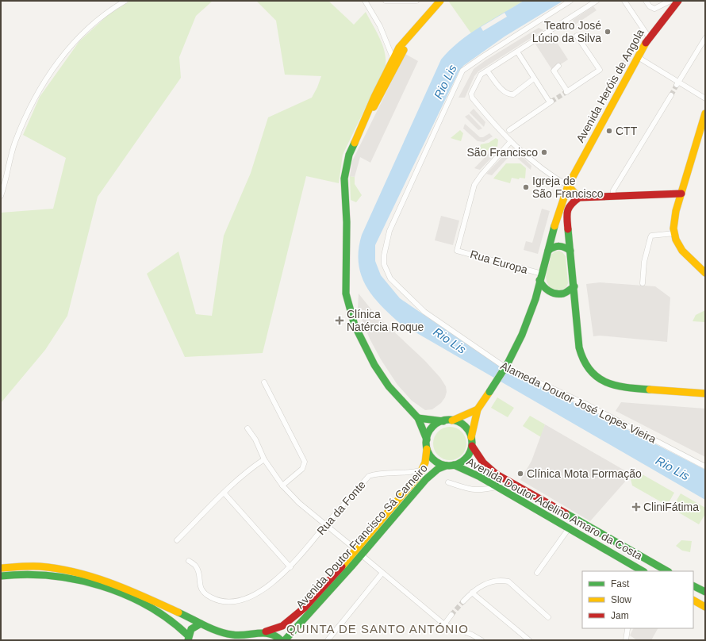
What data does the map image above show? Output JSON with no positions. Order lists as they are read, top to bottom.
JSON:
{
  "streets": {
    "main road": ["Avenida Heróis de Angola", "Avenida Doutor Adelino Amaro da Costa", "Avenida Doutor Francisco Sá Carneiro"],
    "street": ["Rua Europa", "Alameda Doutor José Lopes Vieira", "Rua da Fonte"]
  },
  "crossings": [
    ["Avenida Heróis de Angola", "Rua Europa"],
    ["Rua da Fonte", "Avenida Doutor Francisco Sá Carneiro"],
    ["Avenida Doutor Adelino Amaro da Costa", "Avenida Doutor Francisco Sá Carneiro"]
  ],
  "districts": ["QUINTA DE SANTO ANTÓNIO"],
  "water": ["Rio Lis"],
  "places": {
    "other": [
      "Teatro José Lúcio da Silva",
      "CTT",
      "São Francisco",
      "Igreja de São Francisco",
      "Clínica Mota Formação"
    ],
    "health": ["Clínica Natércia Roque", "CliniFátima"]
  },
  "legend": ["Fast", "Slow", "Jam"]
}
